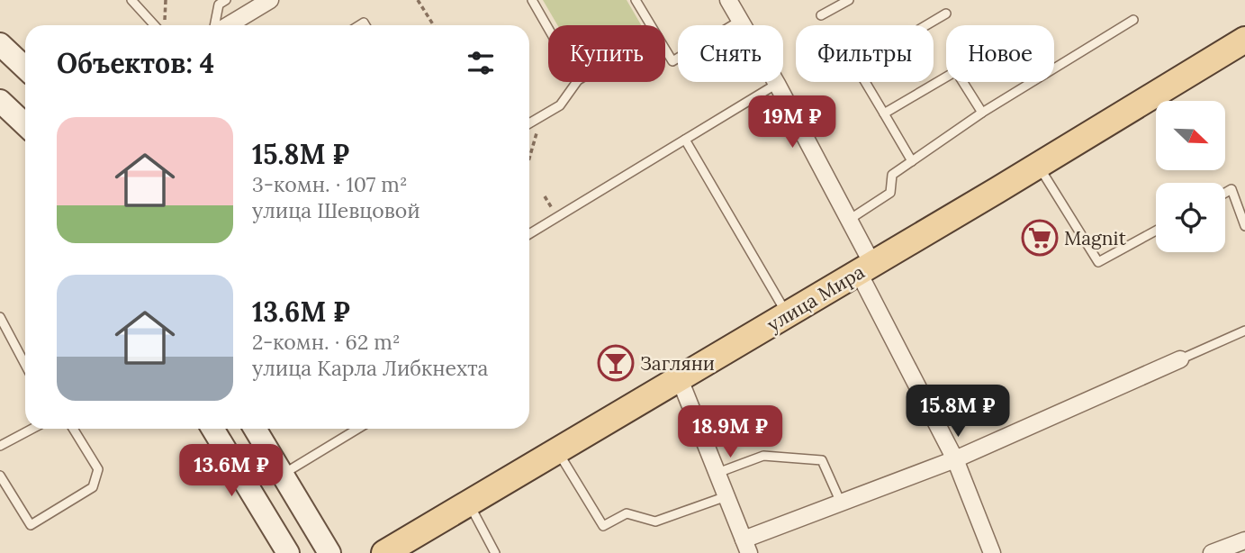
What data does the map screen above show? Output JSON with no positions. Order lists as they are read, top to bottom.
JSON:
{
  "streets": {
    "main road": ["улица Мира"]
  },
  "places": {
    "supermarket": ["Magnit"],
    "bar": ["Загляни"]
  },
  "north": "bottom right",
  "page": {
    "chip": [
      "Купить",
      "Снять",
      "Фильтры",
      "Новое"
    ],
    "heading": "Объектов: 4",
    "price": [
      "19M ₽",
      "15.8M ₽",
      "18.9M ₽",
      "13.6M ₽"
    ],
    "list": [
      {
        "name": "15.8M ₽",
        "note": "3-комн. · 107 m² · улица Шевцовой"
      },
      {
        "name": "13.6M ₽",
        "note": "2-комн. · 62 m² · улица Карла Либкнехта"
      }
    ]
  }
}
